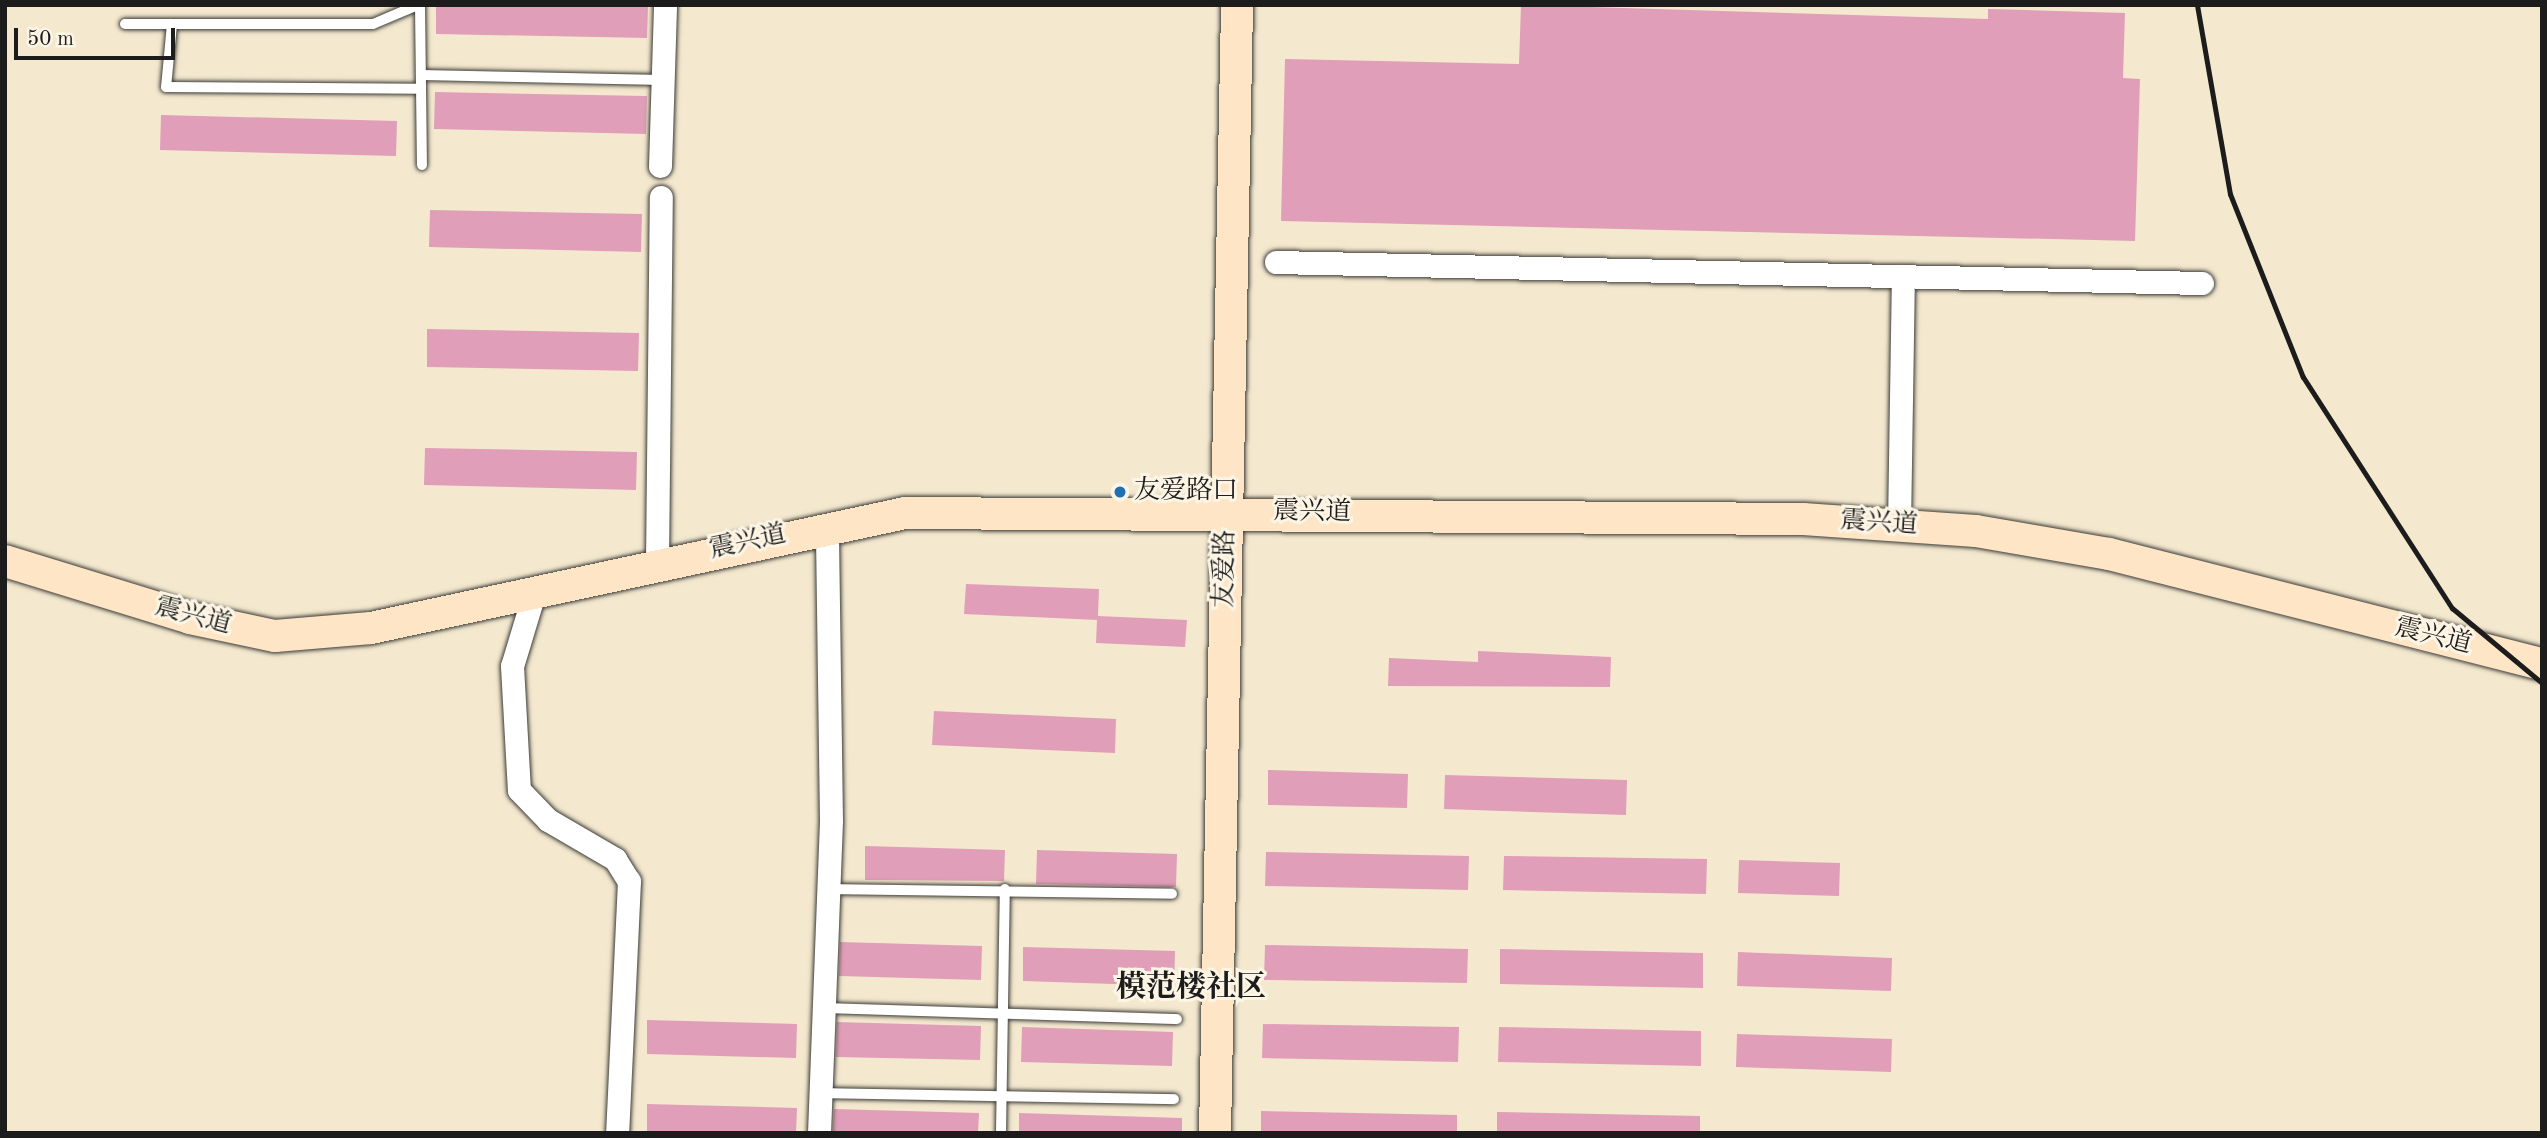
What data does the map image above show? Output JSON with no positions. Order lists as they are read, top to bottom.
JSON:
{
  "streets": {
    "street": ["震兴道", "友爱路"]
  },
  "crossings": [
    ["震兴道", "友爱路"]
  ],
  "districts": ["模范楼社区"],
  "places": ["友爱路口"],
  "scale_bar": "50 m"
}
